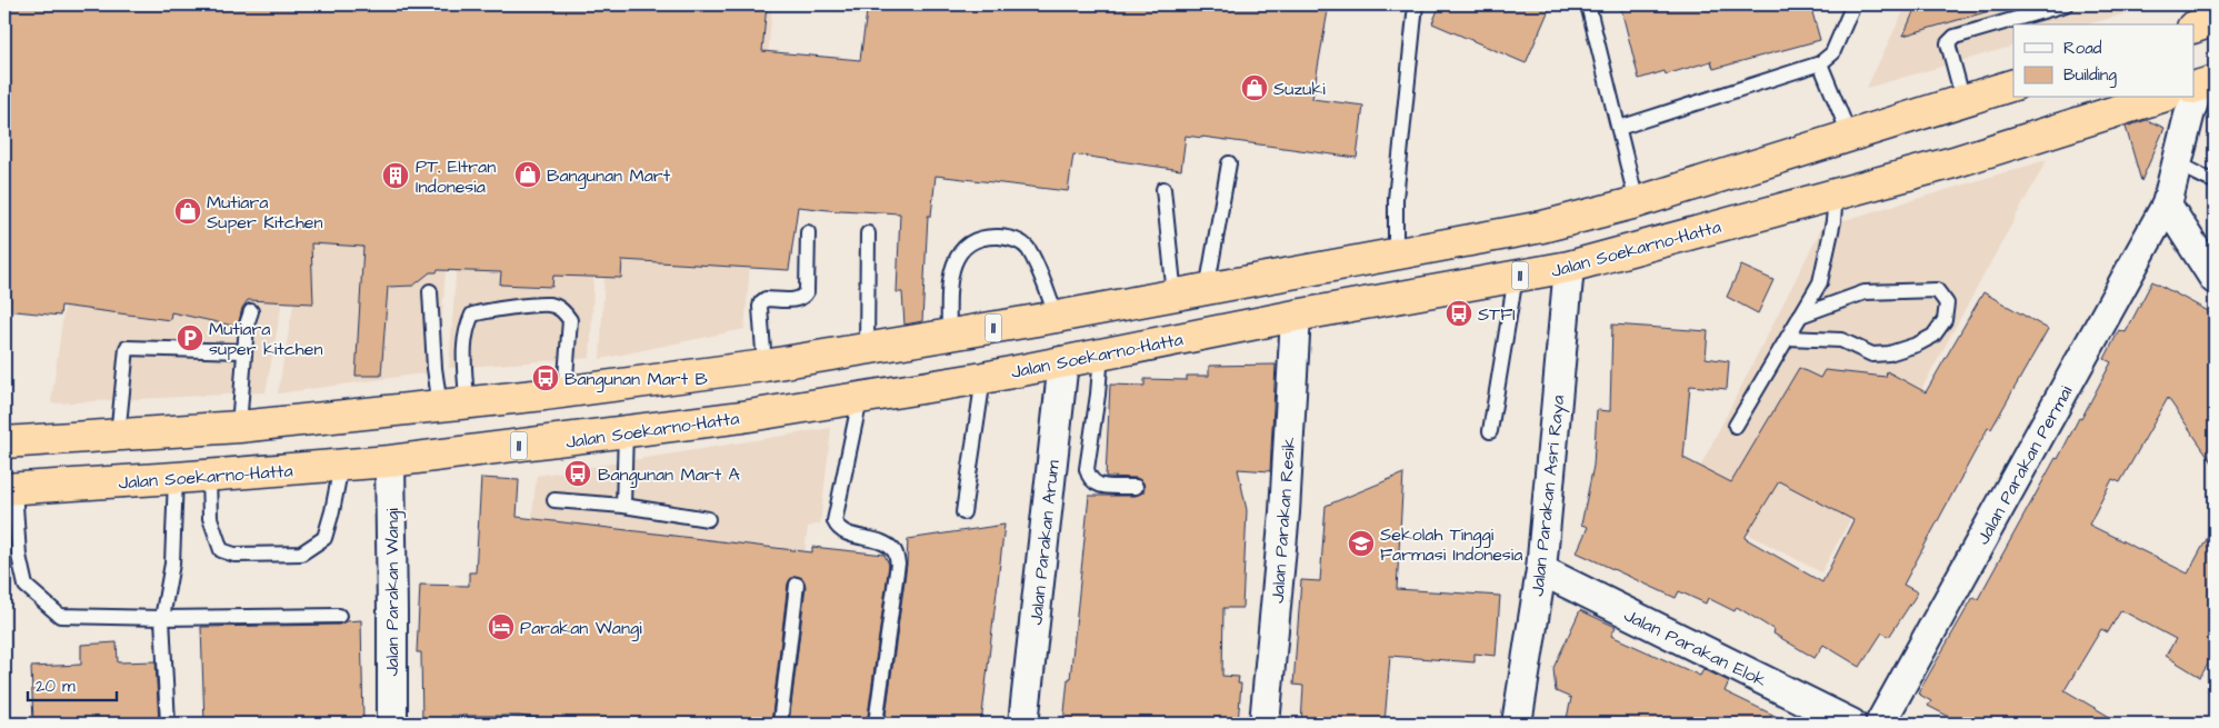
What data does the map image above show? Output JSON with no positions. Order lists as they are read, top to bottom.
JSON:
{
  "streets": {
    "highway": ["Jalan Soekarno-Hatta", "11"],
    "street": [
      "Jalan Parakan Permai",
      "Jalan Parakan Asri Raya",
      "Jalan Parakan Resik",
      "Jalan Parakan Arum",
      "Jalan Parakan Wangi",
      "Jalan Parakan Elok"
    ]
  },
  "crossings": [
    ["Jalan Soekarno-Hatta", "Jalan Parakan Asri Raya"],
    ["Jalan Soekarno-Hatta", "Jalan Parakan Resik"],
    ["Jalan Soekarno-Hatta", "Jalan Parakan Arum"],
    ["Jalan Soekarno-Hatta", "Jalan Parakan Wangi"],
    ["Jalan Parakan Asri Raya", "Jalan Parakan Elok"]
  ],
  "places": {
    "shop": ["Suzuki", "Bangunan Mart", "Mutiara Super Kitchen"],
    "building": ["PT. Eltran Indonesia"],
    "bus stop": ["STFI", "Bangunan Mart B", "Bangunan Mart A"],
    "parking": ["Mutiara super kitchen"],
    "school or university": ["Sekolah Tinggi Farmasi Indonesia"],
    "hotel": ["Parakan Wangi"]
  },
  "legend": ["Road", "Building"],
  "scale_bar": "20 m"
}
